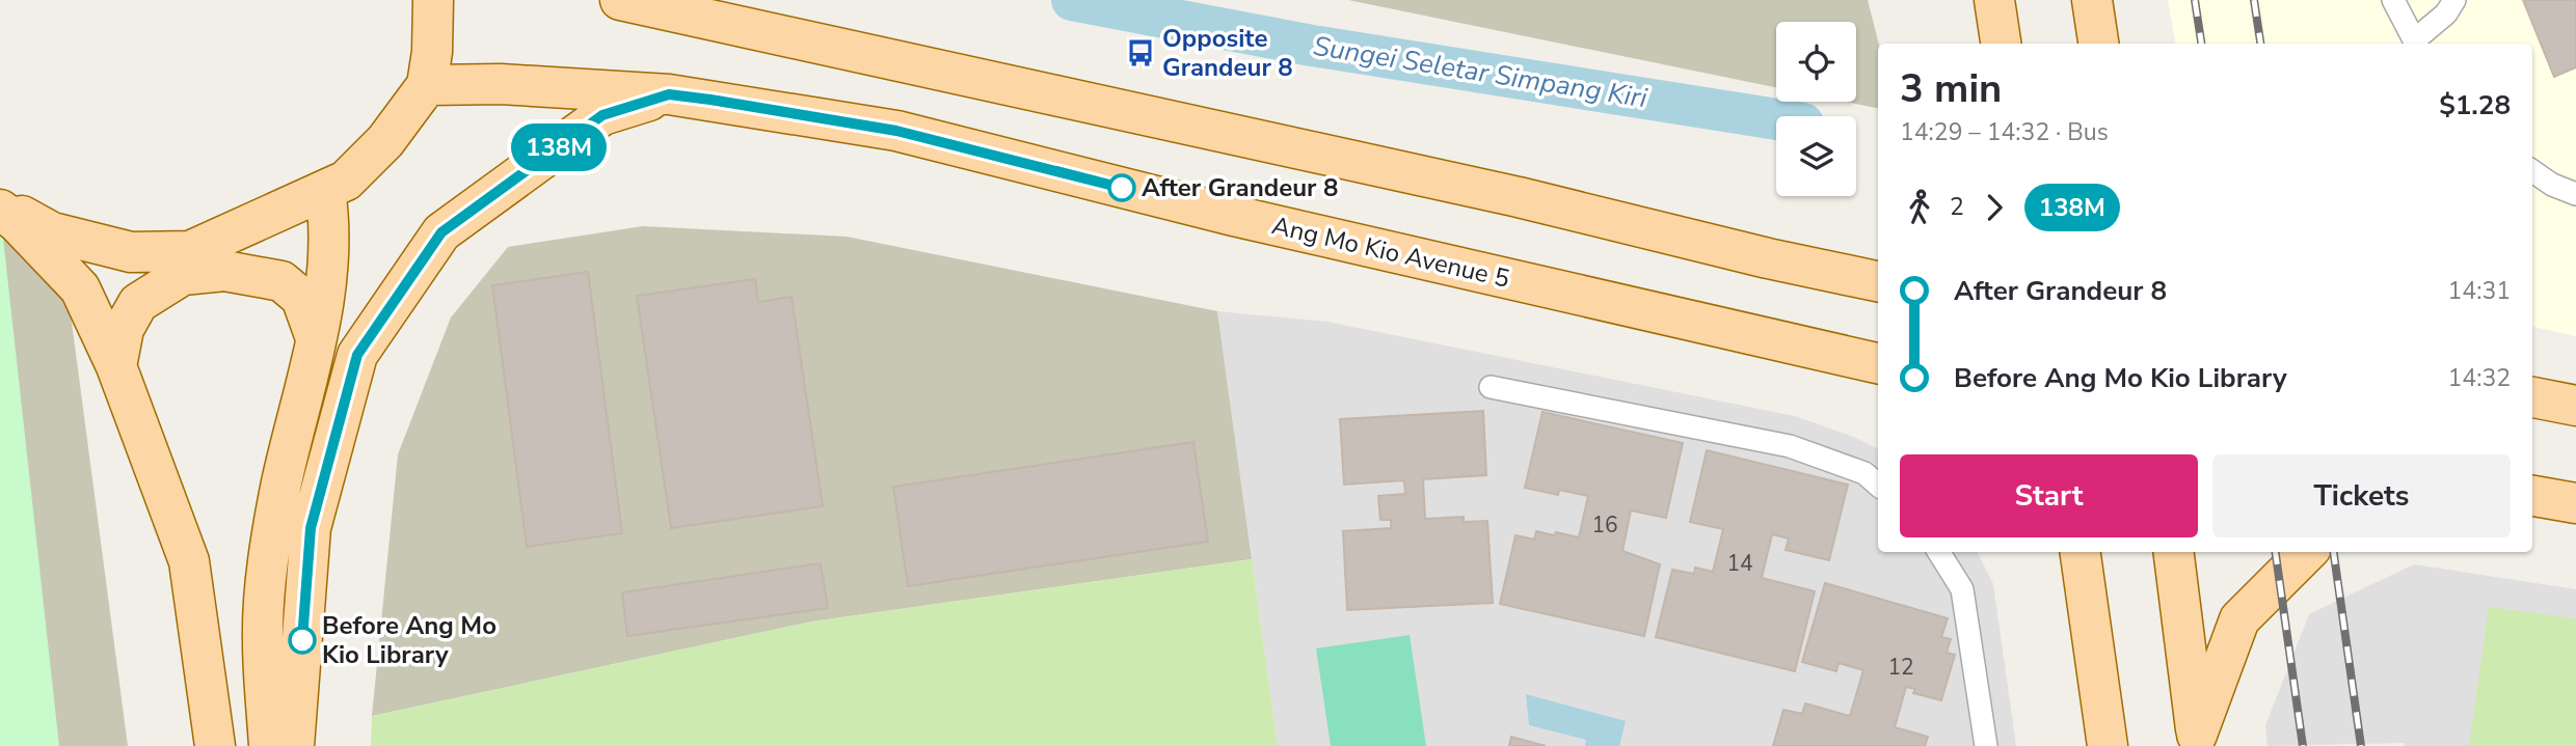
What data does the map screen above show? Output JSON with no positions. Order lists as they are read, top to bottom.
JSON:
{
  "streets": {
    "main road": ["Ang Mo Kio Avenue 5"]
  },
  "water": ["Sungei Seletar Simpang Kiri"],
  "places": {
    "bus stop": ["Opposite Grandeur 8"],
    "other": ["After Grandeur 8", "Before Ang Mo Kio Library"]
  },
  "lines": ["bus line 138M"],
  "house_numbers": ["16", "14", "12"],
  "page": {
    "on_map": "138M",
    "heading": ["3 min", "14:29 – 14:32 · Bus", "$1.28"],
    "legs": ["2", "138M"],
    "list": [
      {
        "name": "After Grandeur 8",
        "value": "14:31"
      },
      {
        "name": "Before Ang Mo Kio Library",
        "value": "14:32"
      }
    ],
    "buttons": ["Start", "Tickets"]
  }
}
